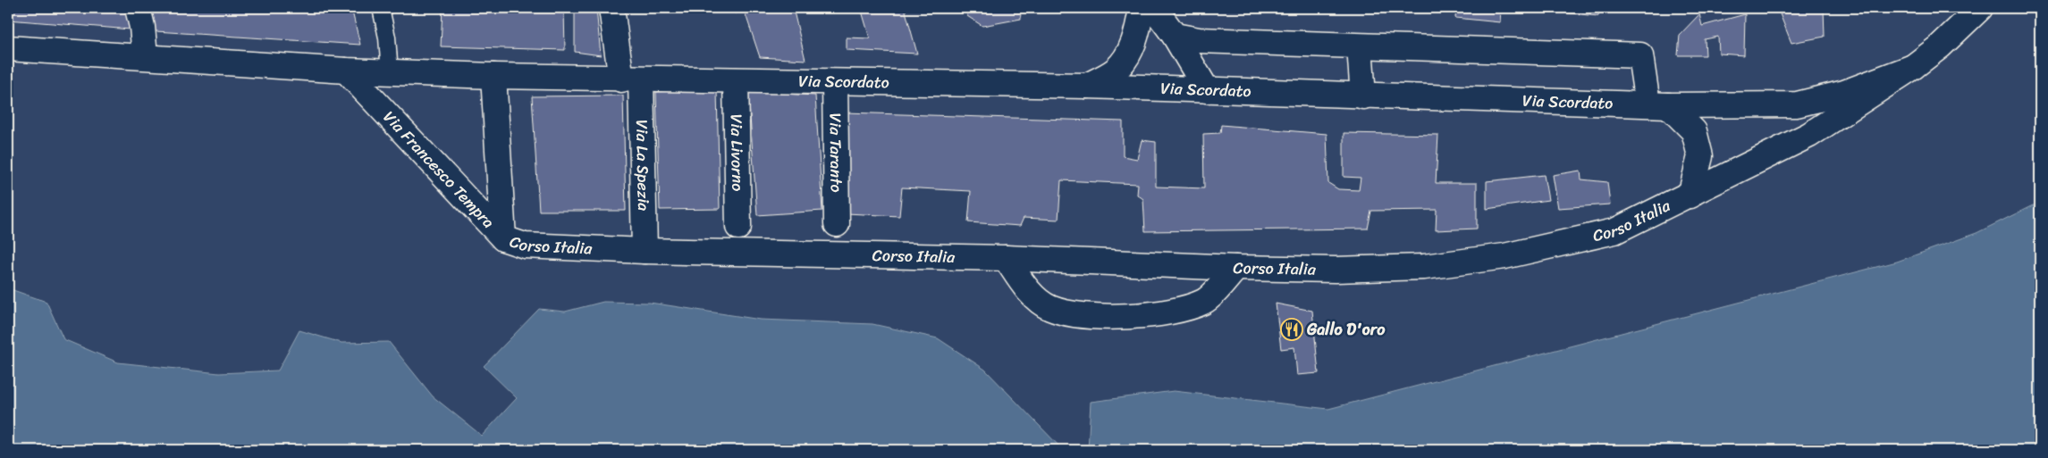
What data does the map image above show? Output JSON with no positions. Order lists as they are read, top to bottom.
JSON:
{
  "streets": {
    "street": [
      "Via Scordato",
      "Via Taranto",
      "Via Livorno",
      "Via La Spezia",
      "Via Francesco Tempra",
      "Corso Italia"
    ]
  },
  "crossings": [
    ["Via Scordato", "Via Taranto"],
    ["Via Scordato", "Via Livorno"],
    ["Via Scordato", "Via La Spezia"],
    ["Via Scordato", "Via Francesco Tempra"],
    ["Via Scordato", "Corso Italia"],
    ["Via La Spezia", "Corso Italia"],
    ["Via Francesco Tempra", "Corso Italia"]
  ],
  "places": {
    "restaurant": ["Gallo D'oro"]
  }
}
